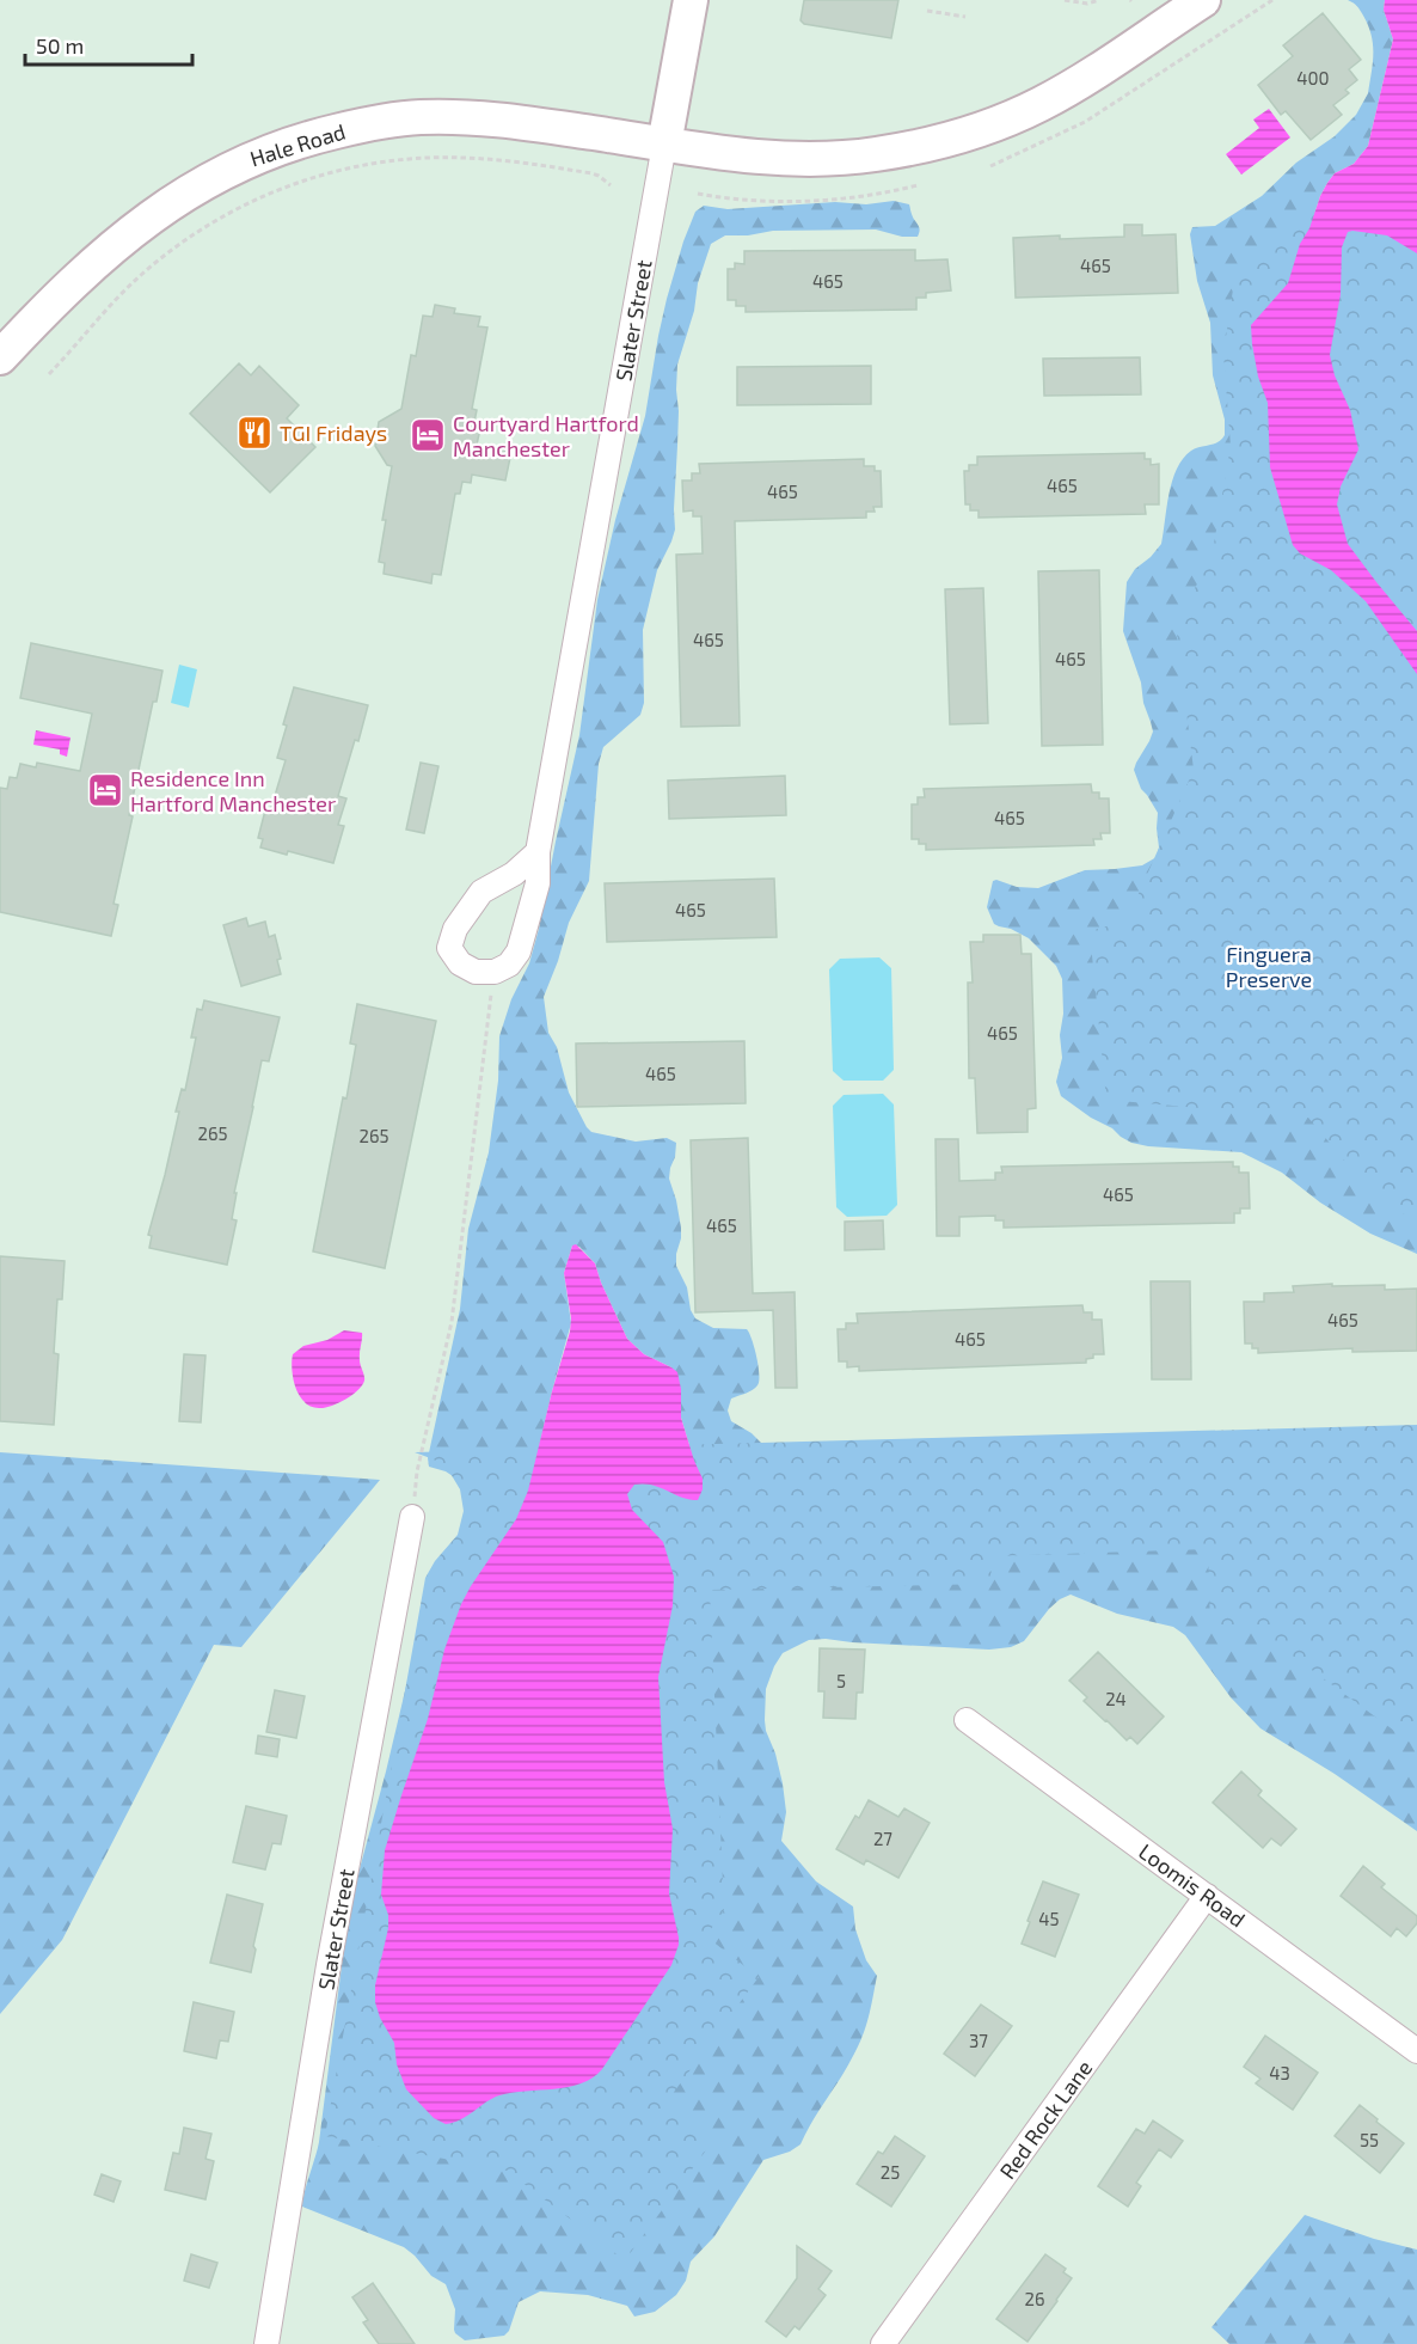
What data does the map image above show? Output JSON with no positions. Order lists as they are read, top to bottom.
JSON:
{
  "streets": {
    "street": [
      "Hale Road",
      "Slater Street",
      "Loomis Road",
      "Red Rock Lane"
    ]
  },
  "crossings": [
    ["Hale Road", "Slater Street"],
    ["Loomis Road", "Red Rock Lane"]
  ],
  "parks": ["Finguera Preserve"],
  "places": {
    "restaurant": ["TGI Fridays"],
    "hotel": ["Courtyard Hartford Manchester", "Residence Inn Hartford Manchester"]
  },
  "house_numbers": [
    "400",
    "465",
    "465",
    "465",
    "465",
    "465",
    "465",
    "465",
    "465",
    "465",
    "465",
    "265",
    "265",
    "465",
    "465",
    "465",
    "465",
    "5",
    "24",
    "27",
    "45",
    "37",
    "43",
    "55",
    "25",
    "26"
  ],
  "scale_bar": "50 m"
}
